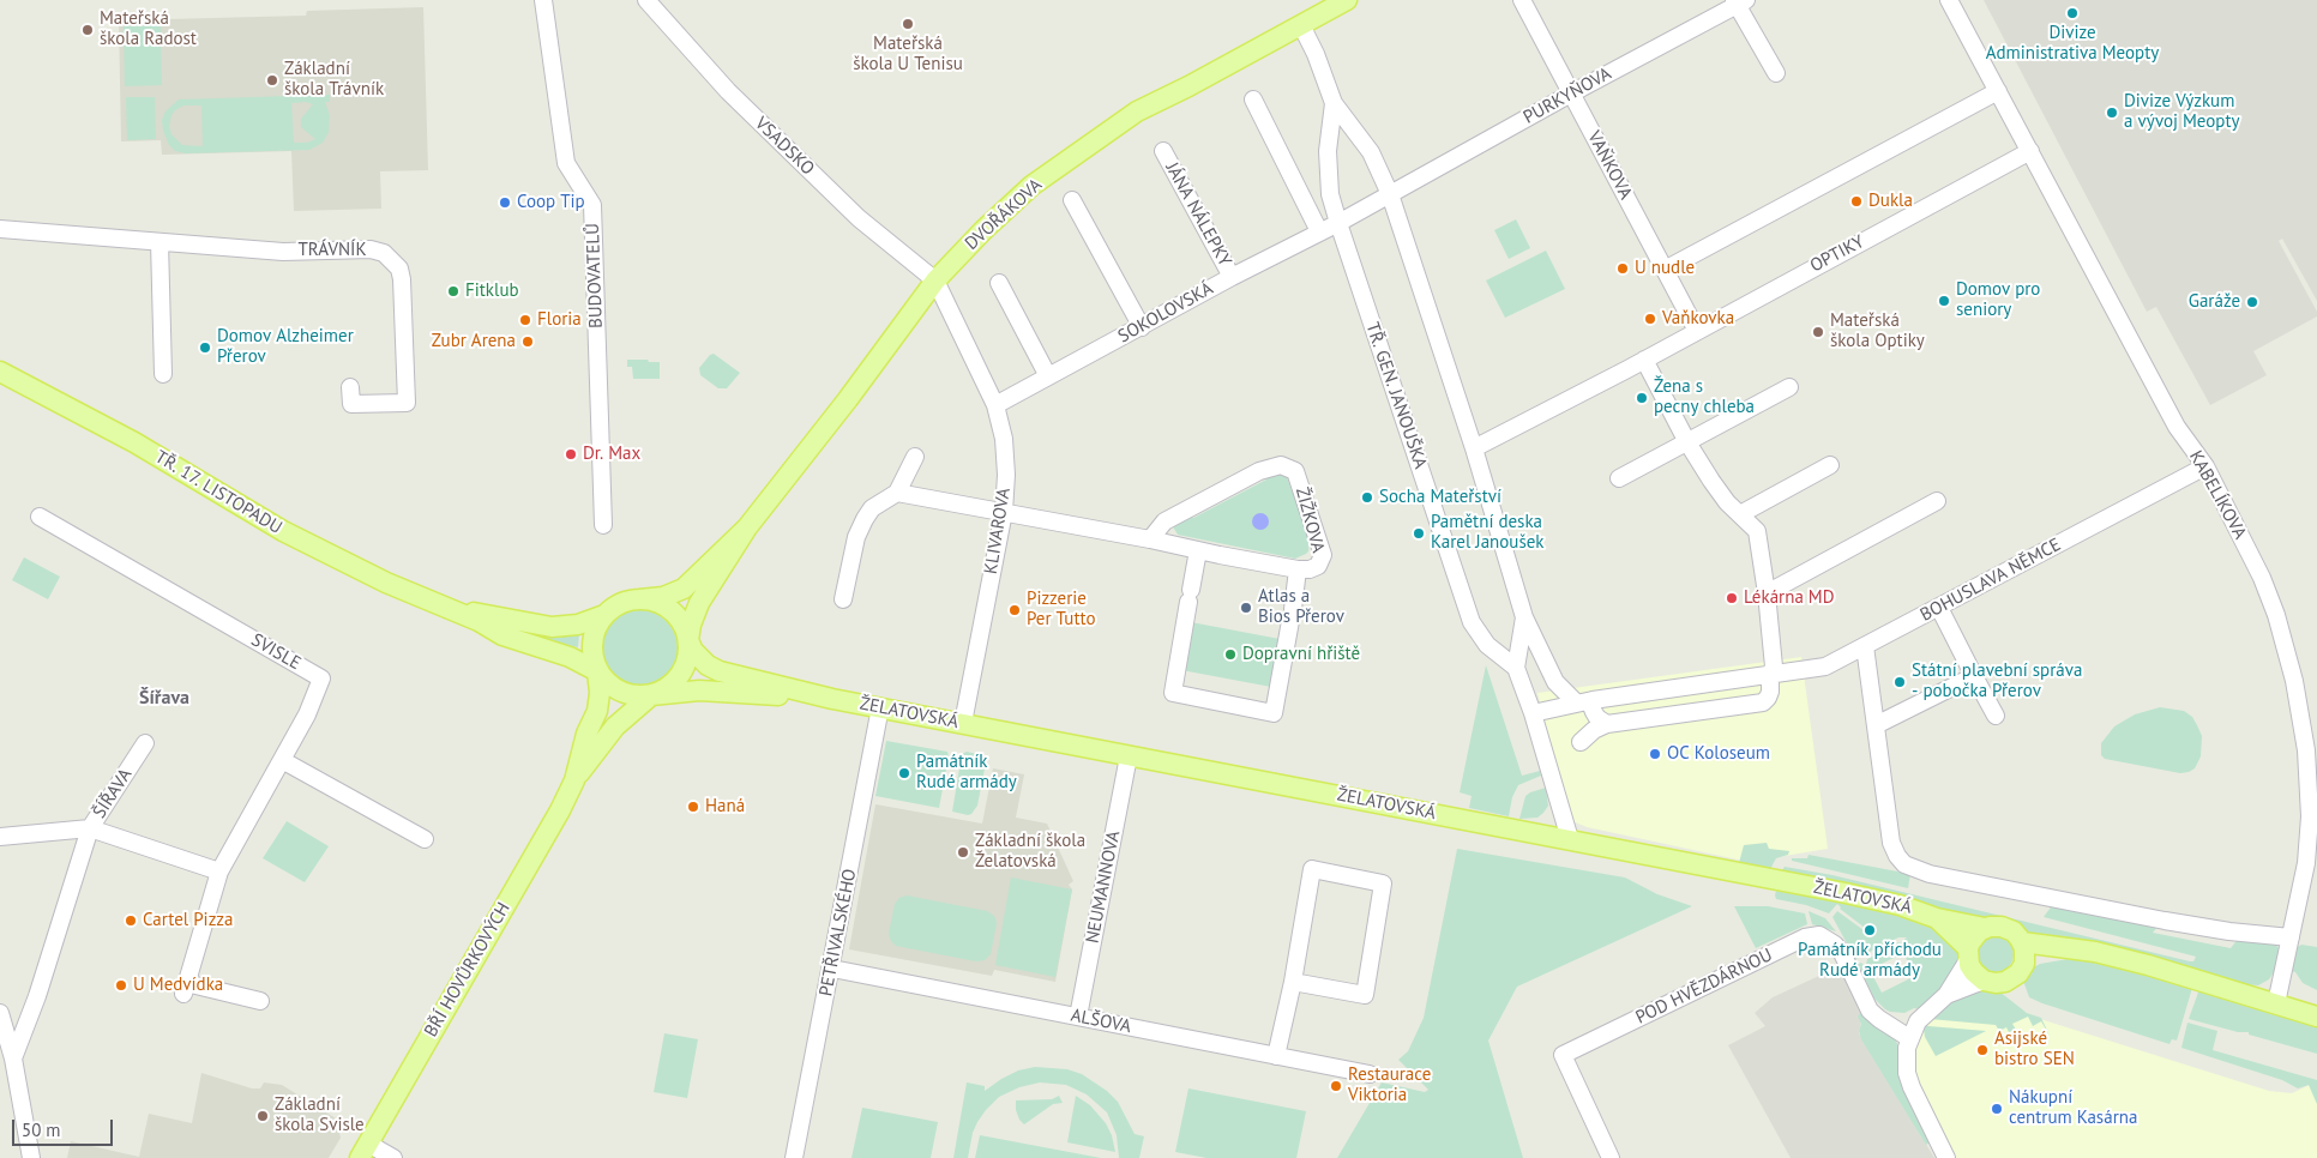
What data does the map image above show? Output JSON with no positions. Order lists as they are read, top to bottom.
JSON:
{
  "streets": {
    "main road": [
      "DVOŘÁKOVA",
      "TŘ. 17. LISTOPADU",
      "ŽELATOVSKÁ",
      "BŘÍ HOVŮRKOVÝCH"
    ],
    "street": [
      "PURKYŇOVA",
      "VSADSKO",
      "VAŇKOVA",
      "JÁNA NÁLEPKY",
      "TRÁVNÍK",
      "OPTIKY",
      "BUDOVATELŮ",
      "SOKOLOVSKÁ",
      "TŘ. GEN. JANOUŠKA",
      "KABELÍKOVA",
      "ŽIŽKOVA",
      "KLIVAROVA",
      "BOHUSLAVA NĚMCE",
      "SVISLE",
      "ŠÍŘAVA",
      "NEUMANNOVA",
      "PETŘIVALSKÉHO",
      "POD HVĚZDÁRNOU",
      "ALŠOVA"
    ]
  },
  "crossings": [
    ["PURKYŇOVA", "VAŇKOVA"],
    ["PURKYŇOVA", "SOKOLOVSKÁ"],
    ["PURKYŇOVA", "TŘ. GEN. JANOUŠKA"],
    ["VSADSKO", "DVOŘÁKOVA"],
    ["VSADSKO", "KLIVAROVA"],
    ["VAŇKOVA", "OPTIKY"],
    ["DVOŘÁKOVA", "TŘ. GEN. JANOUŠKA"],
    ["DVOŘÁKOVA", "TŘ. 17. LISTOPADU"],
    ["DVOŘÁKOVA", "KLIVAROVA"],
    ["DVOŘÁKOVA", "ŽELATOVSKÁ"],
    ["DVOŘÁKOVA", "BŘÍ HOVŮRKOVÝCH"],
    ["JÁNA NÁLEPKY", "SOKOLOVSKÁ"],
    ["OPTIKY", "TŘ. GEN. JANOUŠKA"],
    ["OPTIKY", "KABELÍKOVA"],
    ["SOKOLOVSKÁ", "TŘ. GEN. JANOUŠKA"],
    ["SOKOLOVSKÁ", "KLIVAROVA"],
    ["TŘ. GEN. JANOUŠKA", "BOHUSLAVA NĚMCE"],
    ["TŘ. GEN. JANOUŠKA", "ŽELATOVSKÁ"],
    ["TŘ. 17. LISTOPADU", "ŽELATOVSKÁ"],
    ["TŘ. 17. LISTOPADU", "BŘÍ HOVŮRKOVÝCH"],
    ["KABELÍKOVA", "BOHUSLAVA NĚMCE"],
    ["KABELÍKOVA", "ŽELATOVSKÁ"],
    ["ŽIŽKOVA", "KLIVAROVA"],
    ["KLIVAROVA", "ŽELATOVSKÁ"],
    ["ŽELATOVSKÁ", "NEUMANNOVA"],
    ["ŽELATOVSKÁ", "PETŘIVALSKÉHO"],
    ["ŽELATOVSKÁ", "BŘÍ HOVŮRKOVÝCH"],
    ["NEUMANNOVA", "ALŠOVA"],
    ["PETŘIVALSKÉHO", "ALŠOVA"]
  ],
  "districts": ["Šířava"],
  "places": [
    "Divize Administrativa Meopty",
    "Mateřská škola U Tenisu",
    "Mateřská škola Radost",
    "Základní škola Trávník",
    "Divize Výzkum a vývoj Meopty",
    "Dukla",
    "Coop Tip",
    "U nudle",
    "Fitklub",
    "Domov pro seniory",
    "Garáže",
    "Vaňkovka",
    "Floria",
    "Mateřská škola Optiky",
    "Zubr Arena",
    "Domov Alzheimer Přerov",
    "Žena s pecny chleba",
    "Dr. Max",
    "Socha Mateřství",
    "Pamětní deska Karel Janoušek",
    "Lékárna MD",
    "Atlas a Bios Přerov",
    "Pizzerie Per Tutto",
    "Dopravní hřiště",
    "Státní plavební správa - pobočka Přerov",
    "OC Koloseum",
    "Památník Rudé armády",
    "Haná",
    "Základní škola Želatovská",
    "Cartel Pizza",
    "Památník příchodu Rudé armády",
    "U Medvídka",
    "Asijské bistro SEN",
    "Restaurace Viktoria",
    "Nákupní centrum Kasárna",
    "Základní škola Svisle"
  ],
  "scale_bar": "50 m"
}
